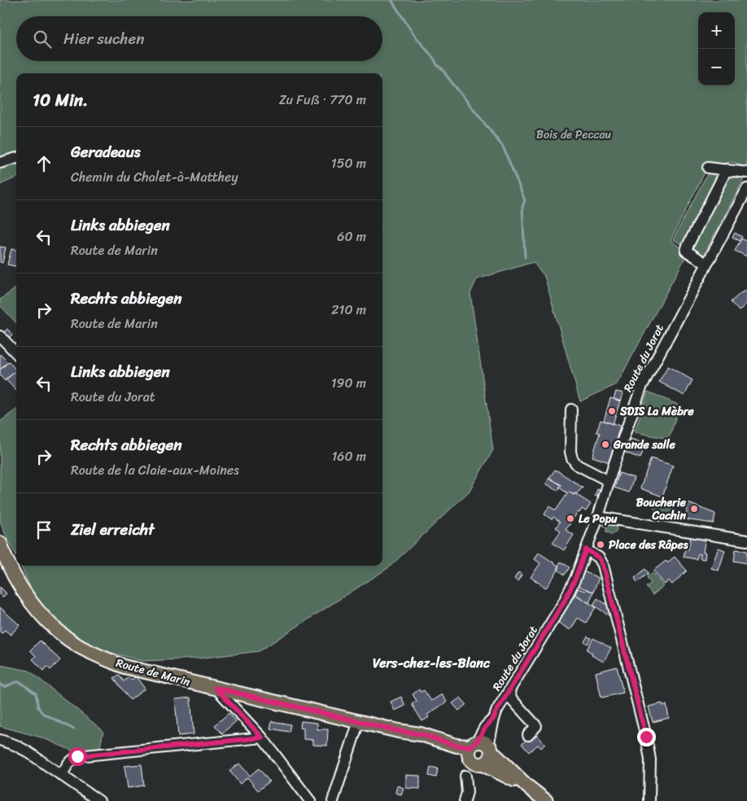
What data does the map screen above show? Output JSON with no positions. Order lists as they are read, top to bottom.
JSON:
{
  "streets": {
    "main road": ["Route de Marin"],
    "street": ["Route du Jorat"]
  },
  "crossings": [
    ["Route du Jorat", "Route de Marin"]
  ],
  "districts": ["Vers-chez-les-Blanc"],
  "parks": ["Bois de Peccau"],
  "places": [
    "SDIS La Mèbre",
    "Grande salle",
    "Boucherie Cachin",
    "Le Popu",
    "Place des Râpes"
  ],
  "page": {
    "map_buttons": ["+", "−"],
    "search": "Hier suchen",
    "heading": ["10 Min.", "Zu Fuß · 770 m"],
    "list": [
      ["Geradeaus", "Chemin du Chalet-à-Matthey", "150 m"],
      ["Links abbiegen", "Route de Marin", "60 m"],
      ["Rechts abbiegen", "Route de Marin", "210 m"],
      ["Links abbiegen", "Route du Jorat", "190 m"],
      ["Rechts abbiegen", "Route de la Claie-aux-Moines", "160 m"],
      "Ziel erreicht"
    ]
  }
}
